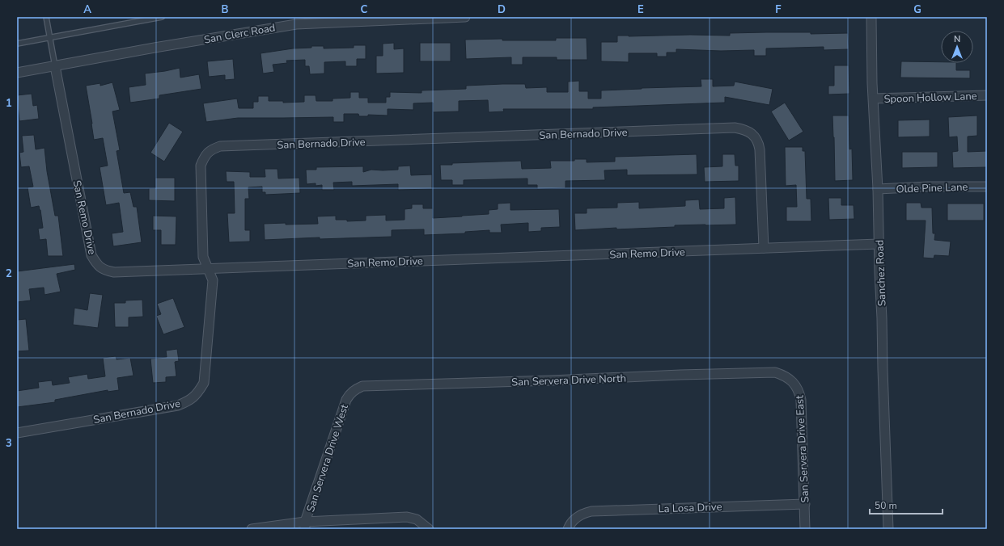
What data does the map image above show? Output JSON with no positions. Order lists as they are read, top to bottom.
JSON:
{
  "streets": {
    "street": [
      "San Clerc Road",
      "Spoon Hollow Lane",
      "San Bernado Drive",
      "Olde Pine Lane",
      "San Remo Drive",
      "Sanchez Road",
      "San Servera Drive North",
      "San Servera Drive East",
      "San Servera Drive West",
      "La Losa Drive"
    ]
  },
  "crossings": [
    ["San Clerc Road", "San Remo Drive"],
    ["Spoon Hollow Lane", "Sanchez Road"],
    ["San Bernado Drive", "San Remo Drive"],
    ["Olde Pine Lane", "Sanchez Road"],
    ["San Remo Drive", "Sanchez Road"],
    ["San Servera Drive North", "San Servera Drive East"],
    ["San Servera Drive North", "San Servera Drive West"],
    ["San Servera Drive East", "La Losa Drive"]
  ],
  "scale_bar": "50 m",
  "north": "top",
  "grid": {
    "columns": [
      "A",
      "B",
      "C",
      "D",
      "E",
      "F",
      "G"
    ],
    "rows": ["1", "2", "3"]
  }
}
